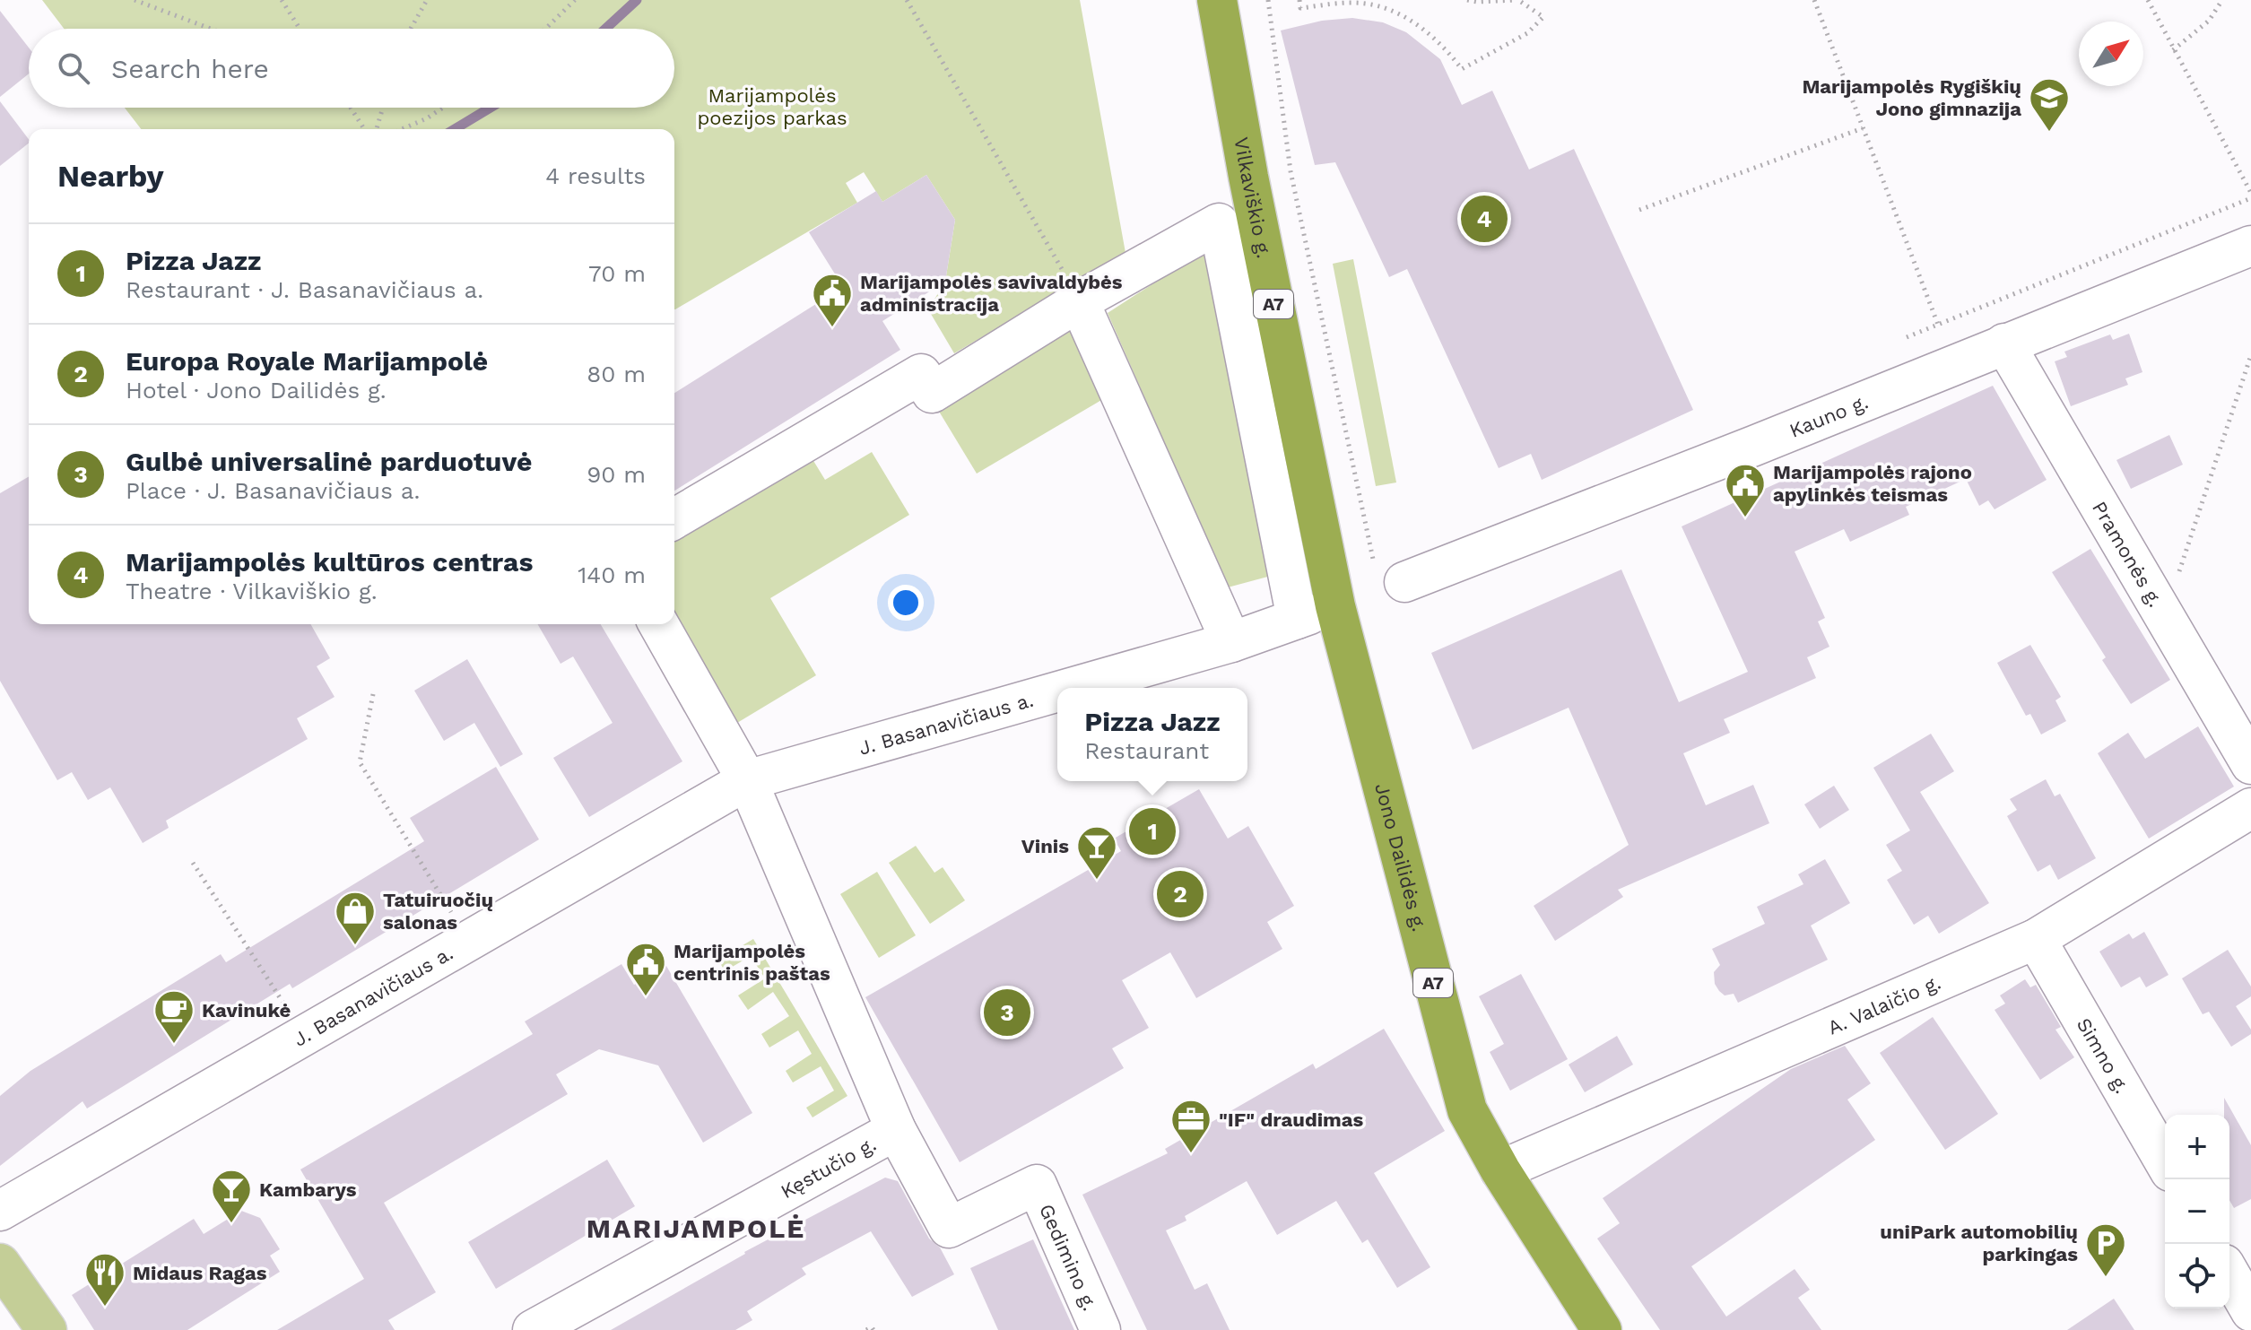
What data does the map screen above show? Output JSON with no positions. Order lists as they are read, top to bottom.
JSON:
{
  "streets": {
    "highway": ["Vilkaviškio g.", "A7", "Jono Dailidės g."],
    "street": [
      "Kauno g.",
      "Pramonės g.",
      "J. Basanavičiaus a.",
      "A. Valaičio g.",
      "Simno g.",
      "Kęstučio g.",
      "Gedimino g."
    ]
  },
  "crossings": [
    ["Vilkaviškio g.", "J. Basanavičiaus a."],
    ["Vilkaviškio g.", "Jono Dailidės g."],
    ["Kauno g.", "Pramonės g."],
    ["J. Basanavičiaus a.", "Jono Dailidės g."],
    ["Jono Dailidės g.", "A. Valaičio g."],
    ["A. Valaičio g.", "Simno g."],
    ["Kęstučio g.", "Gedimino g."]
  ],
  "districts": ["MARIJAMPOLĖ"],
  "parks": ["Marijampolės poezijos parkas"],
  "places": {
    "school or university": ["Marijampolės Rygiškių Jono gimnazija"],
    "public building": ["Marijampolės savivaldybės administracija", "Marijampolės rajono apylinkės teismas", "Marijampolės centrinis paštas"],
    "bar": ["Vinis", "Kambarys"],
    "shop": ["Tatuiruočių salonas"],
    "cafe": ["Kavinukė"],
    "office": ["\"IF\" draudimas"],
    "parking": ["uniPark automobilių parkingas"],
    "restaurant": ["Midaus Ragas"]
  },
  "north": "top right",
  "page": {
    "search": "Search here",
    "heading": ["Nearby", "4 results"],
    "pins": [
      "4",
      "1",
      "2",
      "3"
    ],
    "list": [
      {
        "mark": "1",
        "name": "Pizza Jazz",
        "note": "Restaurant · J. Basanavičiaus a.",
        "value": "70 m"
      },
      {
        "mark": "2",
        "name": "Europa Royale Marijampolė",
        "note": "Hotel · Jono Dailidės g.",
        "value": "80 m"
      },
      {
        "mark": "3",
        "name": "Gulbė universalinė parduotuvė",
        "note": "Place · J. Basanavičiaus a.",
        "value": "90 m"
      },
      {
        "mark": "4",
        "name": "Marijampolės kultūros centras",
        "note": "Theatre · Vilkaviškio g.",
        "value": "140 m"
      }
    ],
    "popup": ["Pizza Jazz", "Restaurant"],
    "map_buttons": ["+", "−"]
  }
}
